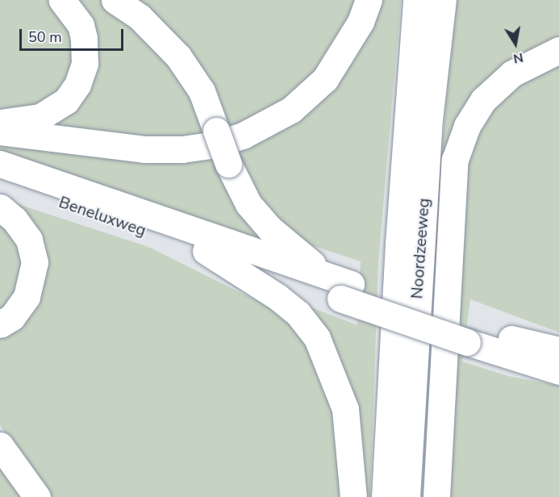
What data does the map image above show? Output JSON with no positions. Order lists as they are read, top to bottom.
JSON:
{
  "streets": {
    "highway": ["Beneluxweg", "Noordzeeweg"]
  },
  "scale_bar": "50 m",
  "north": "bottom"
}
